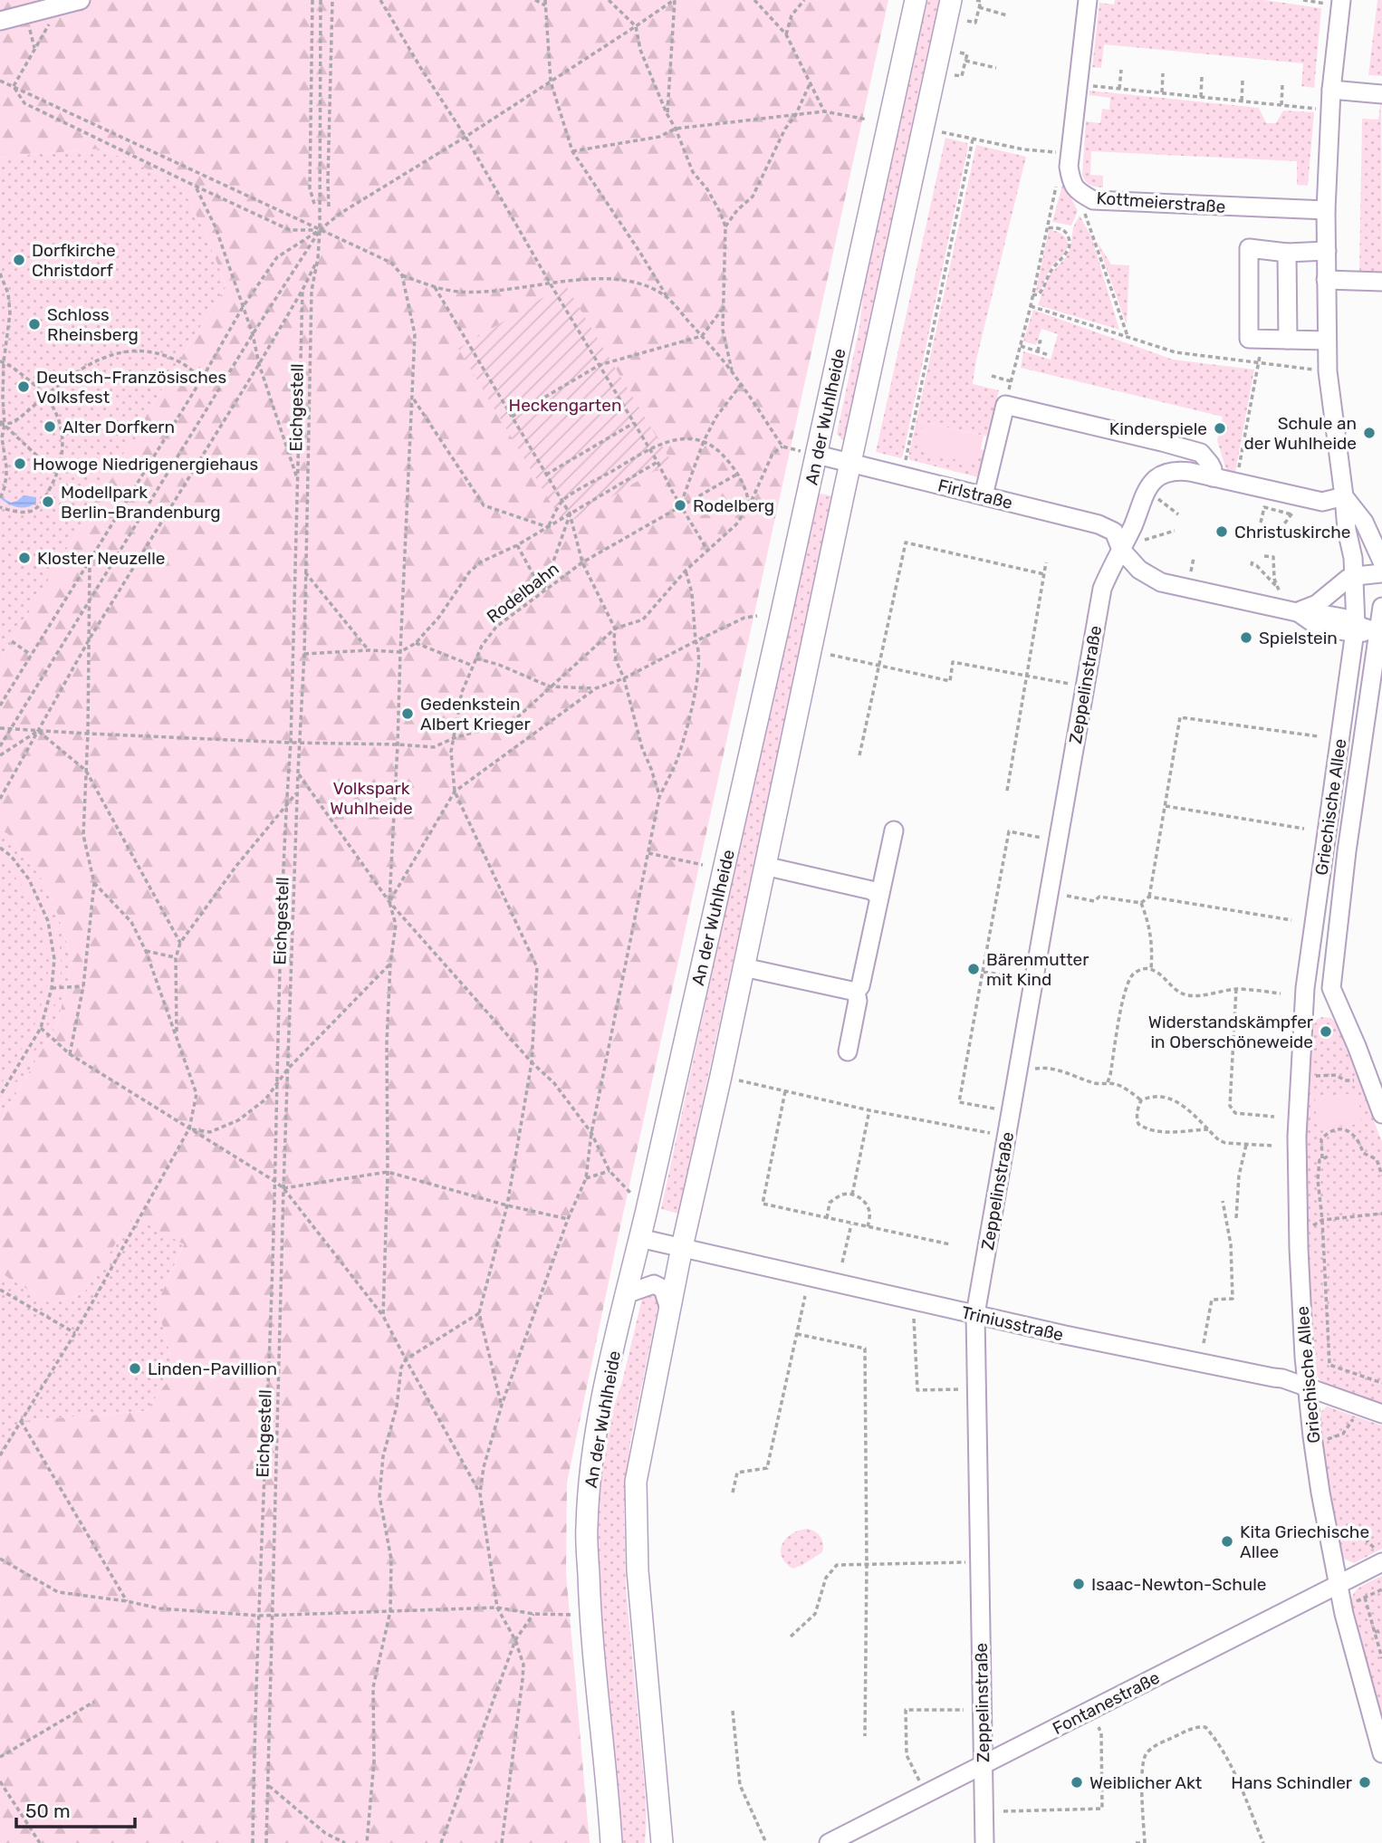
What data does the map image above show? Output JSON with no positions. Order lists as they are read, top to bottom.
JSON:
{
  "streets": {
    "main road": ["An der Wuhlheide"],
    "street": [
      "Kottmeierstraße",
      "Firlstraße",
      "Zeppelinstraße",
      "Griechische Allee",
      "Triniusstraße",
      "Fontanestraße"
    ],
    "path": ["Eichgestell", "Rodelbahn"]
  },
  "crossings": [
    ["An der Wuhlheide", "Firlstraße"],
    ["An der Wuhlheide", "Triniusstraße"],
    ["Firlstraße", "Zeppelinstraße"],
    ["Firlstraße", "Griechische Allee"],
    ["Zeppelinstraße", "Triniusstraße"],
    ["Zeppelinstraße", "Fontanestraße"],
    ["Griechische Allee", "Triniusstraße"],
    ["Griechische Allee", "Fontanestraße"]
  ],
  "parks": ["Heckengarten", "Volkspark Wuhlheide"],
  "places": [
    "Dorfkirche Christdorf",
    "Schloss Rheinsberg",
    "Deutsch-Französisches Volksfest",
    "Alter Dorfkern",
    "Kinderspiele",
    "Schule an der Wuhlheide",
    "Howoge Niedrigenergiehaus",
    "Modellpark Berlin-Brandenburg",
    "Rodelberg",
    "Christuskirche",
    "Kloster Neuzelle",
    "Spielstein",
    "Gedenkstein Albert Krieger",
    "Bärenmutter mit Kind",
    "Widerstandskämpfer in Oberschöneweide",
    "Linden-Pavillion",
    "Kita Griechische Allee",
    "Isaac-Newton-Schule",
    "Weiblicher Akt",
    "Hans Schindler"
  ],
  "scale_bar": "50 m"
}
